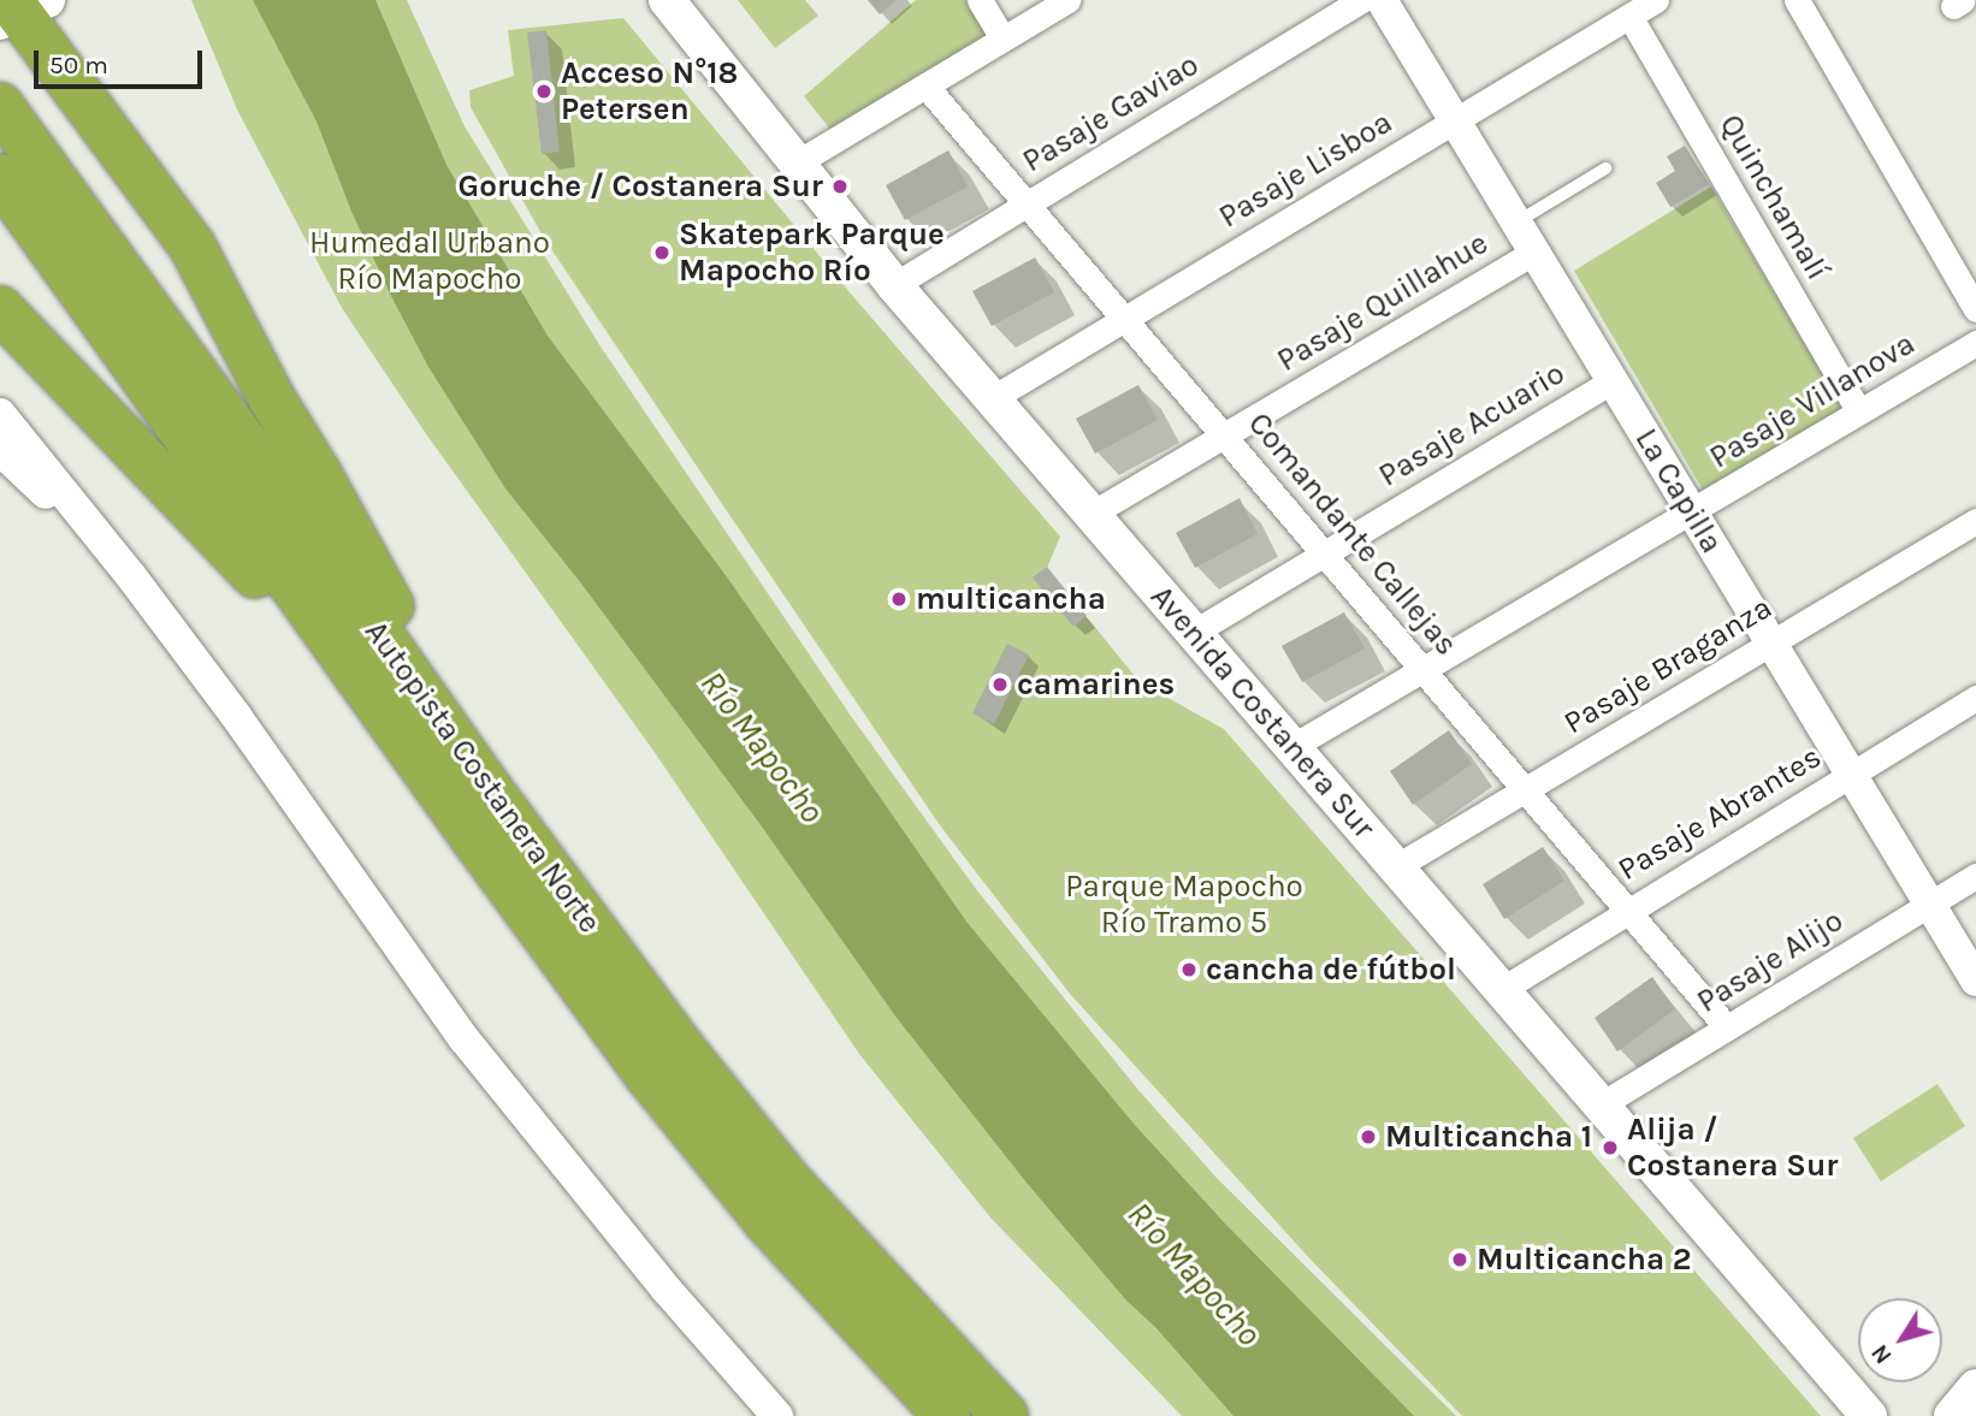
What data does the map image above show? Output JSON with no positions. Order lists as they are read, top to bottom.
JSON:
{
  "streets": {
    "highway": ["Autopista Costanera Norte"],
    "main road": ["Avenida Costanera Sur"],
    "street": [
      "Pasaje Gaviao",
      "Pasaje Lisboa",
      "Quinchamalí",
      "Pasaje Quillahue",
      "Pasaje Villanova",
      "Pasaje Acuario",
      "La Capilla",
      "Comandante Callejas",
      "Pasaje Braganza",
      "Pasaje Abrantes",
      "Pasaje Alijo"
    ]
  },
  "crossings": [
    ["Pasaje Gaviao", "Comandante Callejas"],
    ["Pasaje Gaviao", "Avenida Costanera Sur"],
    ["Pasaje Lisboa", "Quinchamalí"],
    ["Pasaje Lisboa", "La Capilla"],
    ["Pasaje Lisboa", "Comandante Callejas"],
    ["Pasaje Lisboa", "Avenida Costanera Sur"],
    ["Quinchamalí", "Pasaje Villanova"],
    ["Pasaje Quillahue", "La Capilla"],
    ["Pasaje Quillahue", "Comandante Callejas"],
    ["Pasaje Quillahue", "Avenida Costanera Sur"],
    ["Pasaje Villanova", "La Capilla"],
    ["Pasaje Villanova", "Comandante Callejas"],
    ["Pasaje Villanova", "Avenida Costanera Sur"],
    ["Pasaje Acuario", "La Capilla"],
    ["Pasaje Acuario", "Comandante Callejas"],
    ["Pasaje Acuario", "Avenida Costanera Sur"],
    ["La Capilla", "Pasaje Braganza"],
    ["La Capilla", "Pasaje Abrantes"],
    ["La Capilla", "Pasaje Alijo"],
    ["Comandante Callejas", "Pasaje Braganza"],
    ["Comandante Callejas", "Pasaje Abrantes"],
    ["Comandante Callejas", "Pasaje Alijo"],
    ["Pasaje Braganza", "Avenida Costanera Sur"],
    ["Avenida Costanera Sur", "Pasaje Abrantes"],
    ["Avenida Costanera Sur", "Pasaje Alijo"]
  ],
  "water": ["Río Mapocho"],
  "parks": ["Humedal Urbano Río Mapocho", "Parque Mapocho Río Tramo 5"],
  "places": [
    "Acceso N°18 Petersen",
    "Goruche / Costanera Sur",
    "Skatepark Parque Mapocho Río",
    "multicancha",
    "camarines",
    "cancha de fútbol",
    "Multicancha 1",
    "Alija / Costanera Sur",
    "Multicancha 2"
  ],
  "scale_bar": "50 m",
  "north": "bottom left"
}
